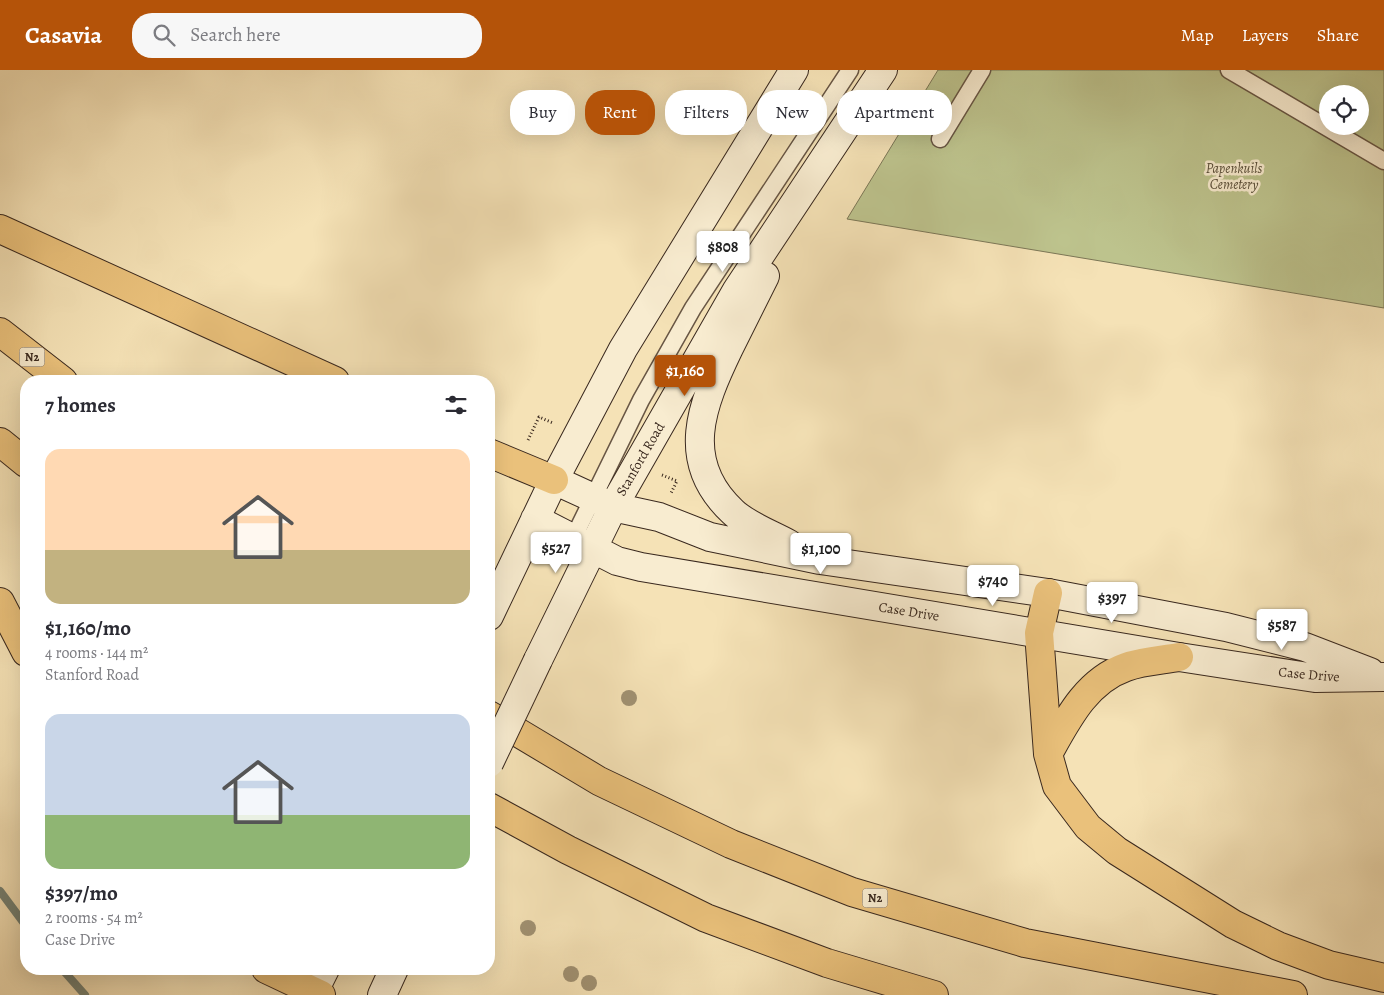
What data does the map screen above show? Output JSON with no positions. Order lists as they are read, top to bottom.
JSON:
{
  "streets": {
    "highway": ["N2"],
    "main road": ["Stanford Road", "Case Drive"]
  },
  "crossings": [
    ["Stanford Road", "Case Drive"]
  ],
  "parks": ["Papenkuils Cemetery"],
  "page": {
    "header": "Casavia",
    "search": "Search here",
    "nav": ["Map", "Layers", "Share"],
    "chip": [
      "Buy",
      "Rent",
      "Filters",
      "New",
      "Apartment"
    ],
    "price": [
      "$808",
      "$1,160",
      "$527",
      "$1,100",
      "$740",
      "$397",
      "$587"
    ],
    "heading": "7 homes",
    "list": [
      {
        "name": "$1,160/mo",
        "note": "4 rooms · 144 m² · Stanford Road"
      },
      {
        "name": "$397/mo",
        "note": "2 rooms · 54 m² · Case Drive"
      }
    ]
  }
}
